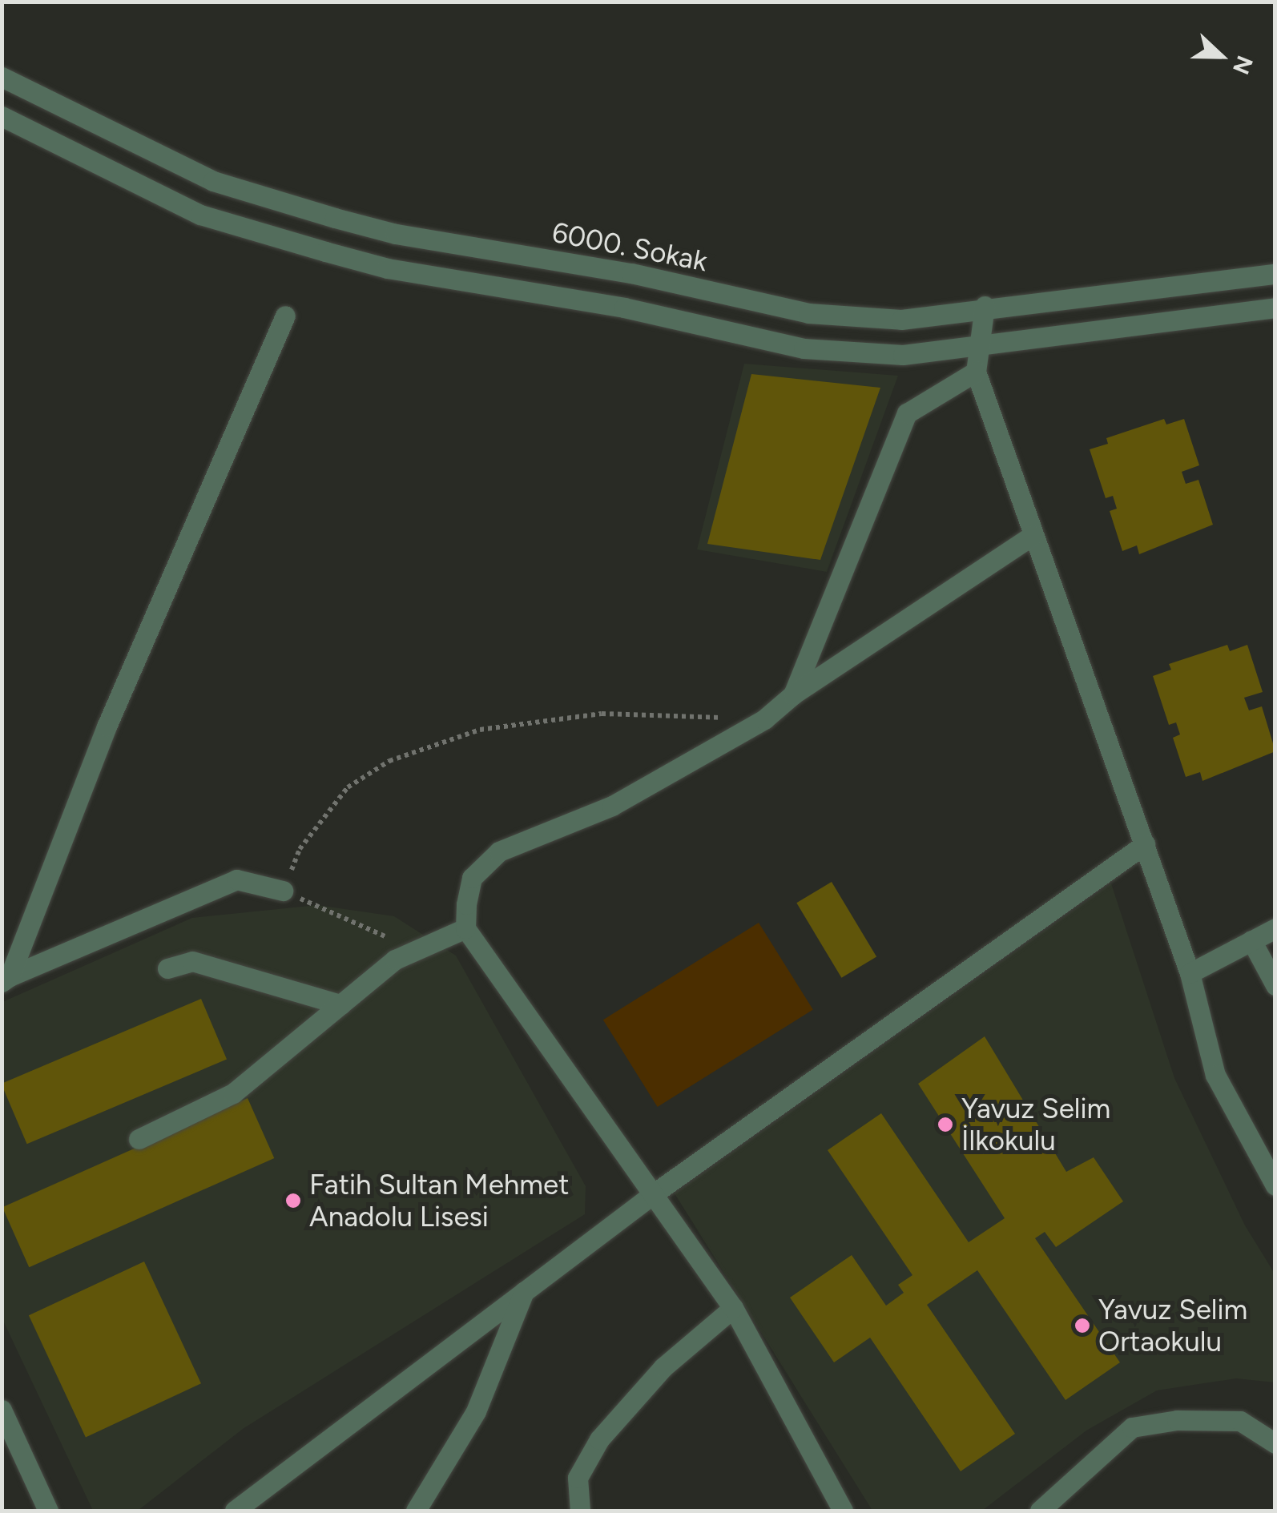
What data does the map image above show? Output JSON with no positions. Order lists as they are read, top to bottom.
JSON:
{
  "streets": {
    "street": ["6000. Sokak"]
  },
  "places": ["Yavuz Selim İlkokulu", "Fatih Sultan Mehmet Anadolu Lisesi", "Yavuz Selim Ortaokulu"],
  "north": "right"
}
